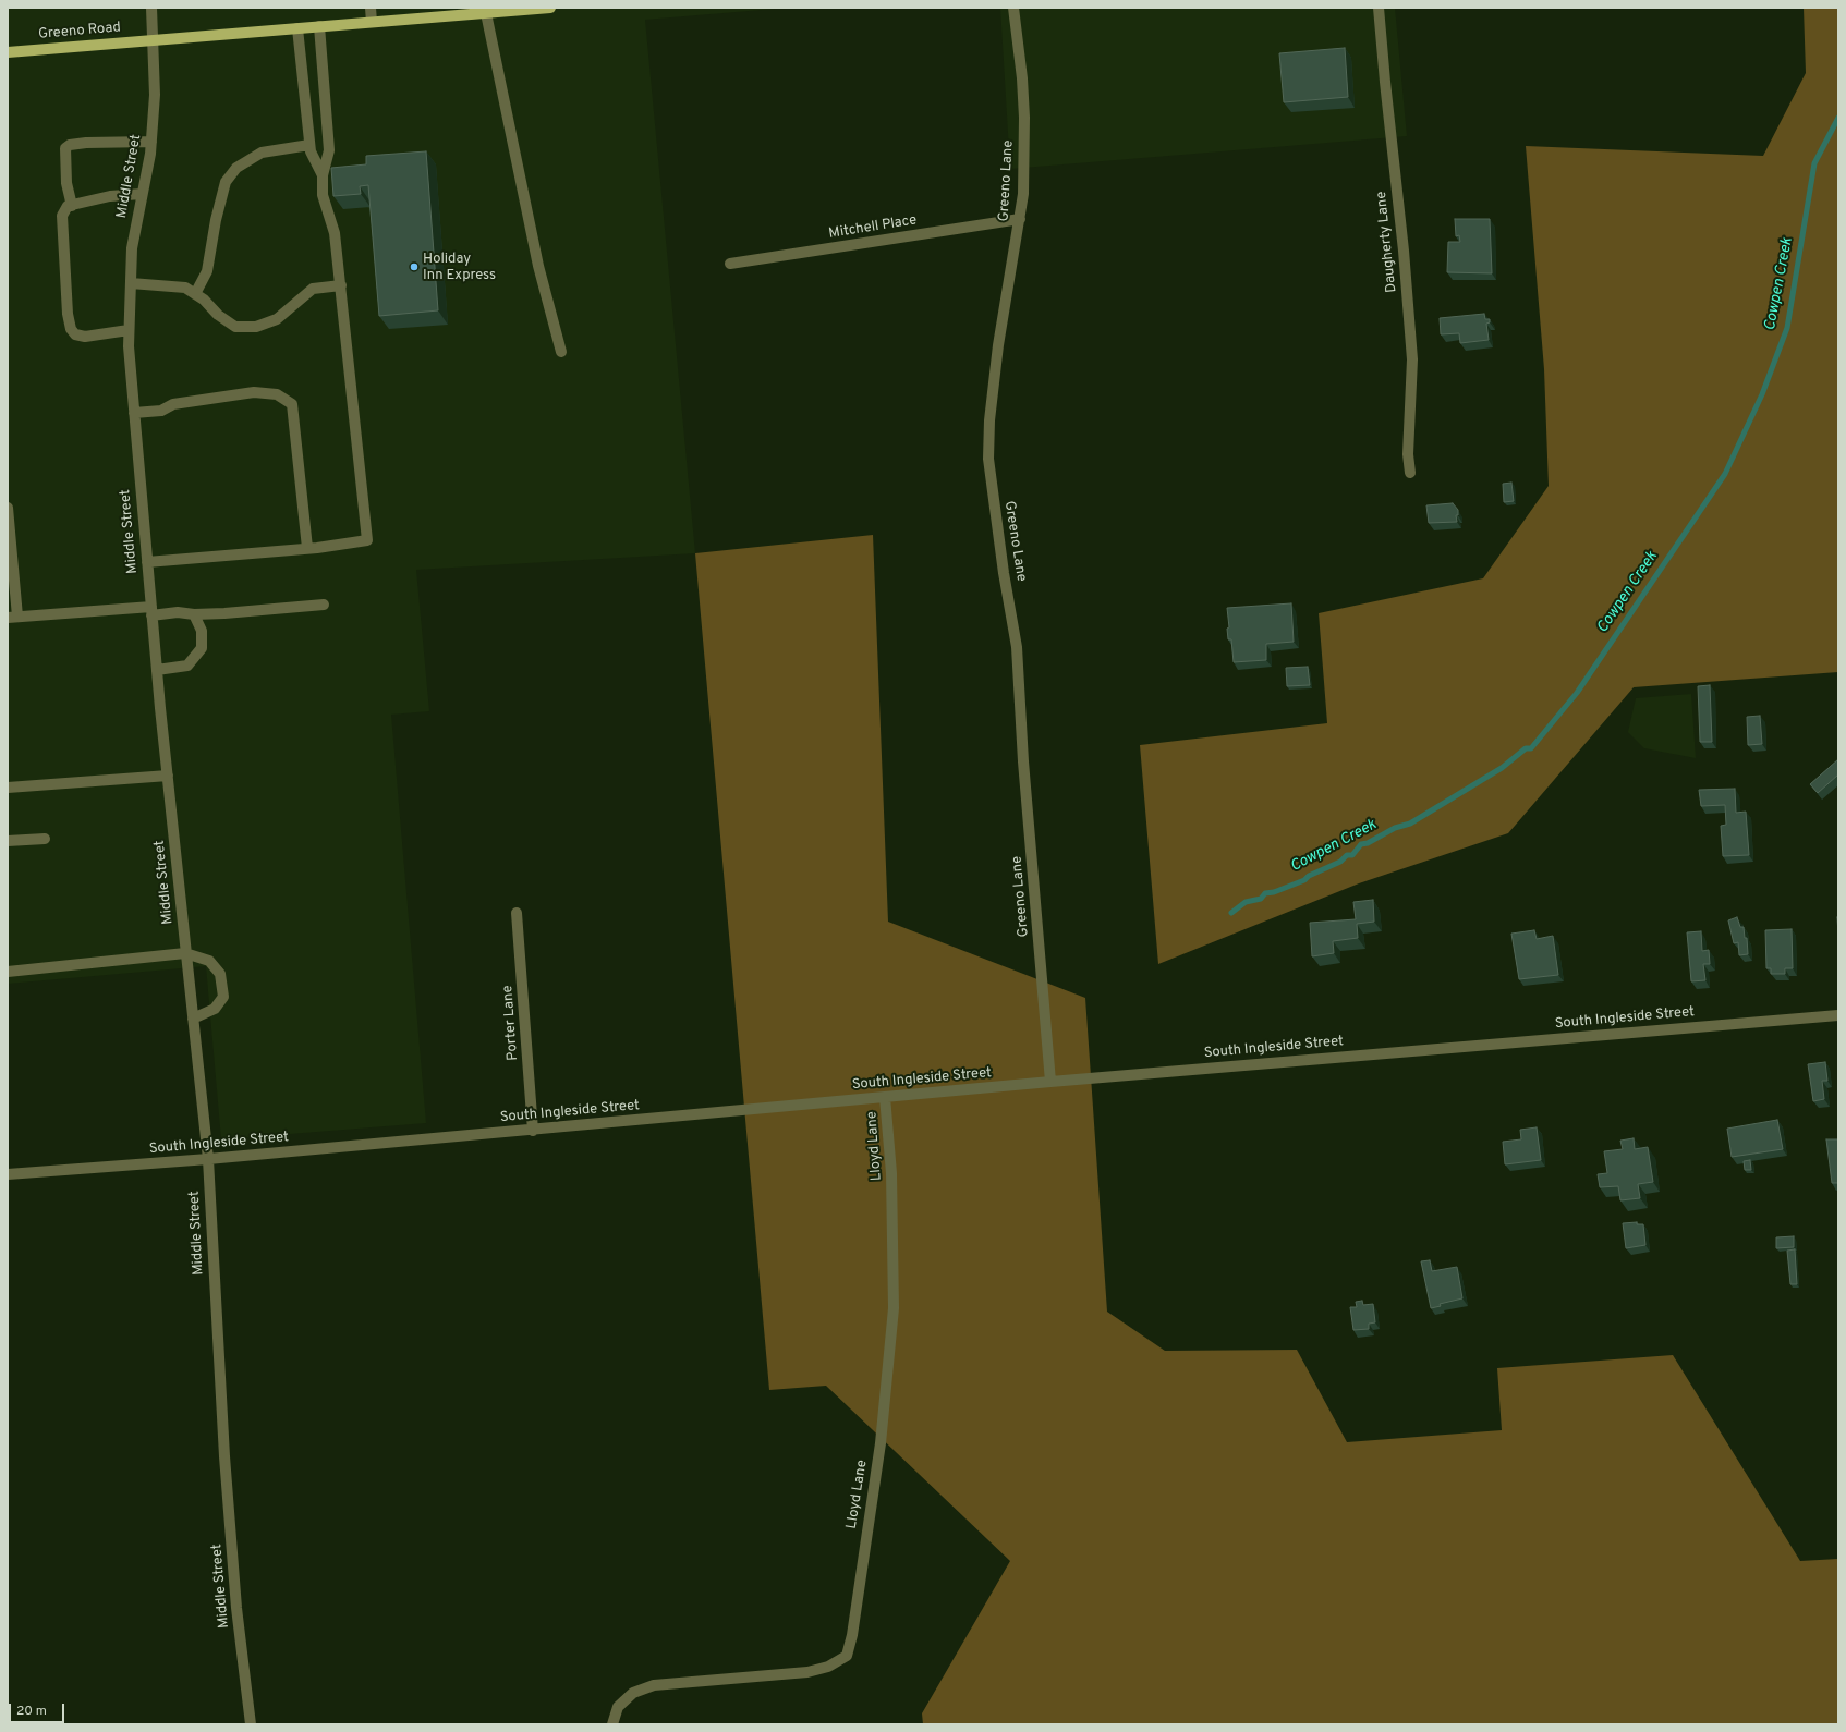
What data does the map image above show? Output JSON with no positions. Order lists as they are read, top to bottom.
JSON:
{
  "streets": {
    "main road": ["Greeno Road"],
    "street": [
      "Middle Street",
      "Greeno Lane",
      "Mitchell Place",
      "Daugherty Lane",
      "South Ingleside Street",
      "Porter Lane",
      "Lloyd Lane"
    ]
  },
  "crossings": [
    ["Greeno Road", "Middle Street"],
    ["Middle Street", "South Ingleside Street"],
    ["Greeno Lane", "Mitchell Place"],
    ["Greeno Lane", "South Ingleside Street"],
    ["South Ingleside Street", "Porter Lane"],
    ["South Ingleside Street", "Lloyd Lane"]
  ],
  "water": ["Cowpen Creek"],
  "places": ["Holiday Inn Express"],
  "scale_bar": "20 m"
}
